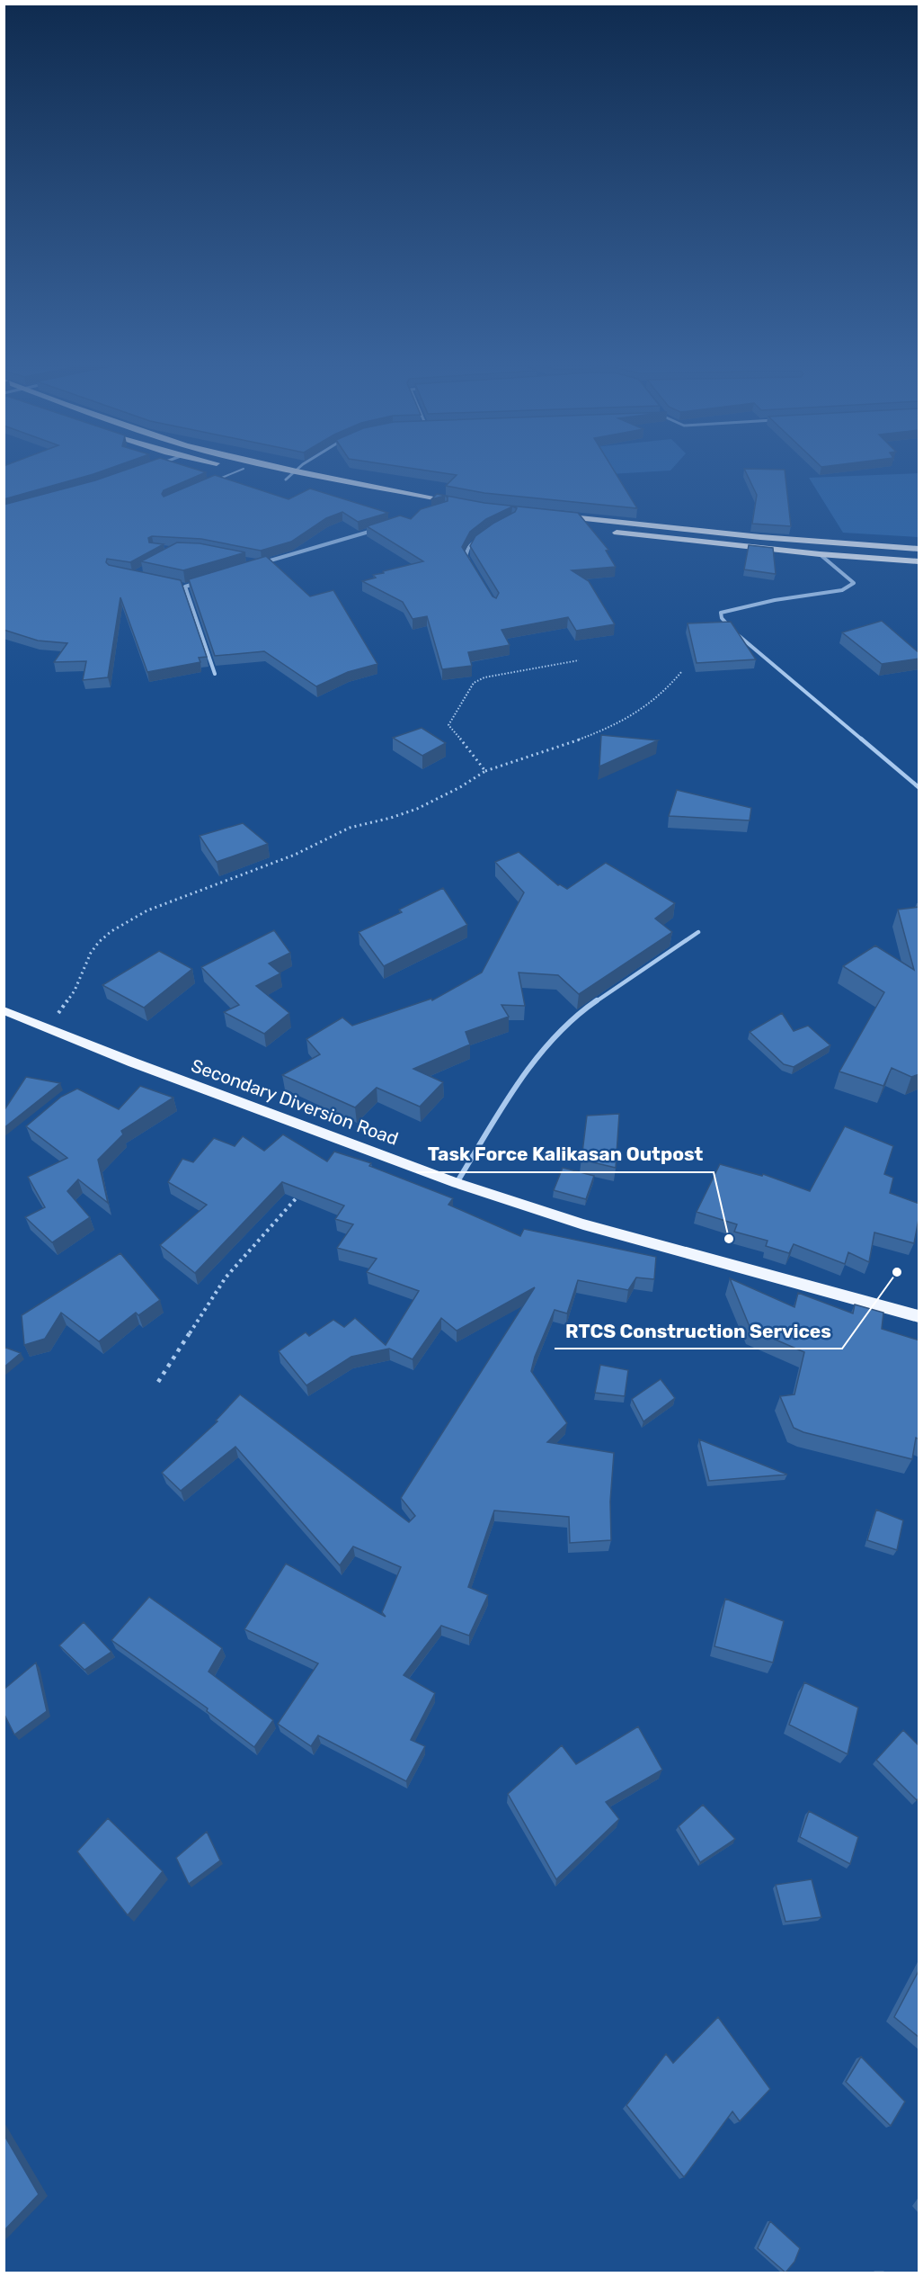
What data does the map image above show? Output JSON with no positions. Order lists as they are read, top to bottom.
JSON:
{
  "streets": {
    "main road": ["Secondary Diversion Road"]
  },
  "places": ["Task Force Kalikasan Outpost", "RTCS Construction Services"]
}
